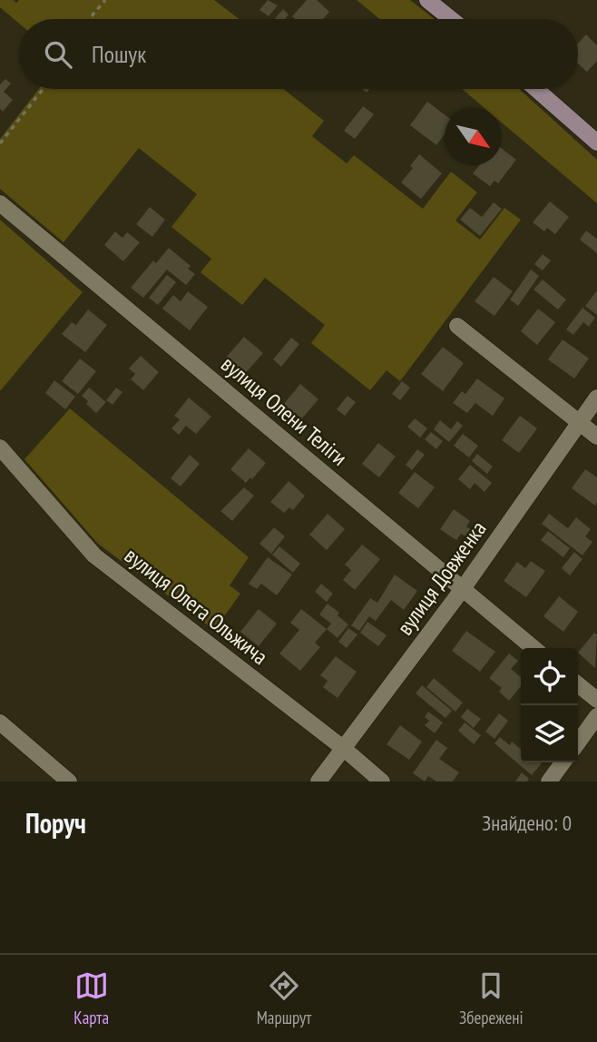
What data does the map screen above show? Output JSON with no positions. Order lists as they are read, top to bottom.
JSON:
{
  "streets": {
    "street": ["вулиця Олени Теліги", "вулиця Довженка", "вулиця Олега Ольжича"]
  },
  "crossings": [
    ["вулиця Олени Теліги", "вулиця Довженка"],
    ["вулиця Довженка", "вулиця Олега Ольжича"]
  ],
  "north": "bottom right",
  "page": {
    "search": "Пошук",
    "heading": ["Поруч", "Знайдено: 0"],
    "nav": ["Карта", "Маршрут", "Збережені"]
  }
}
